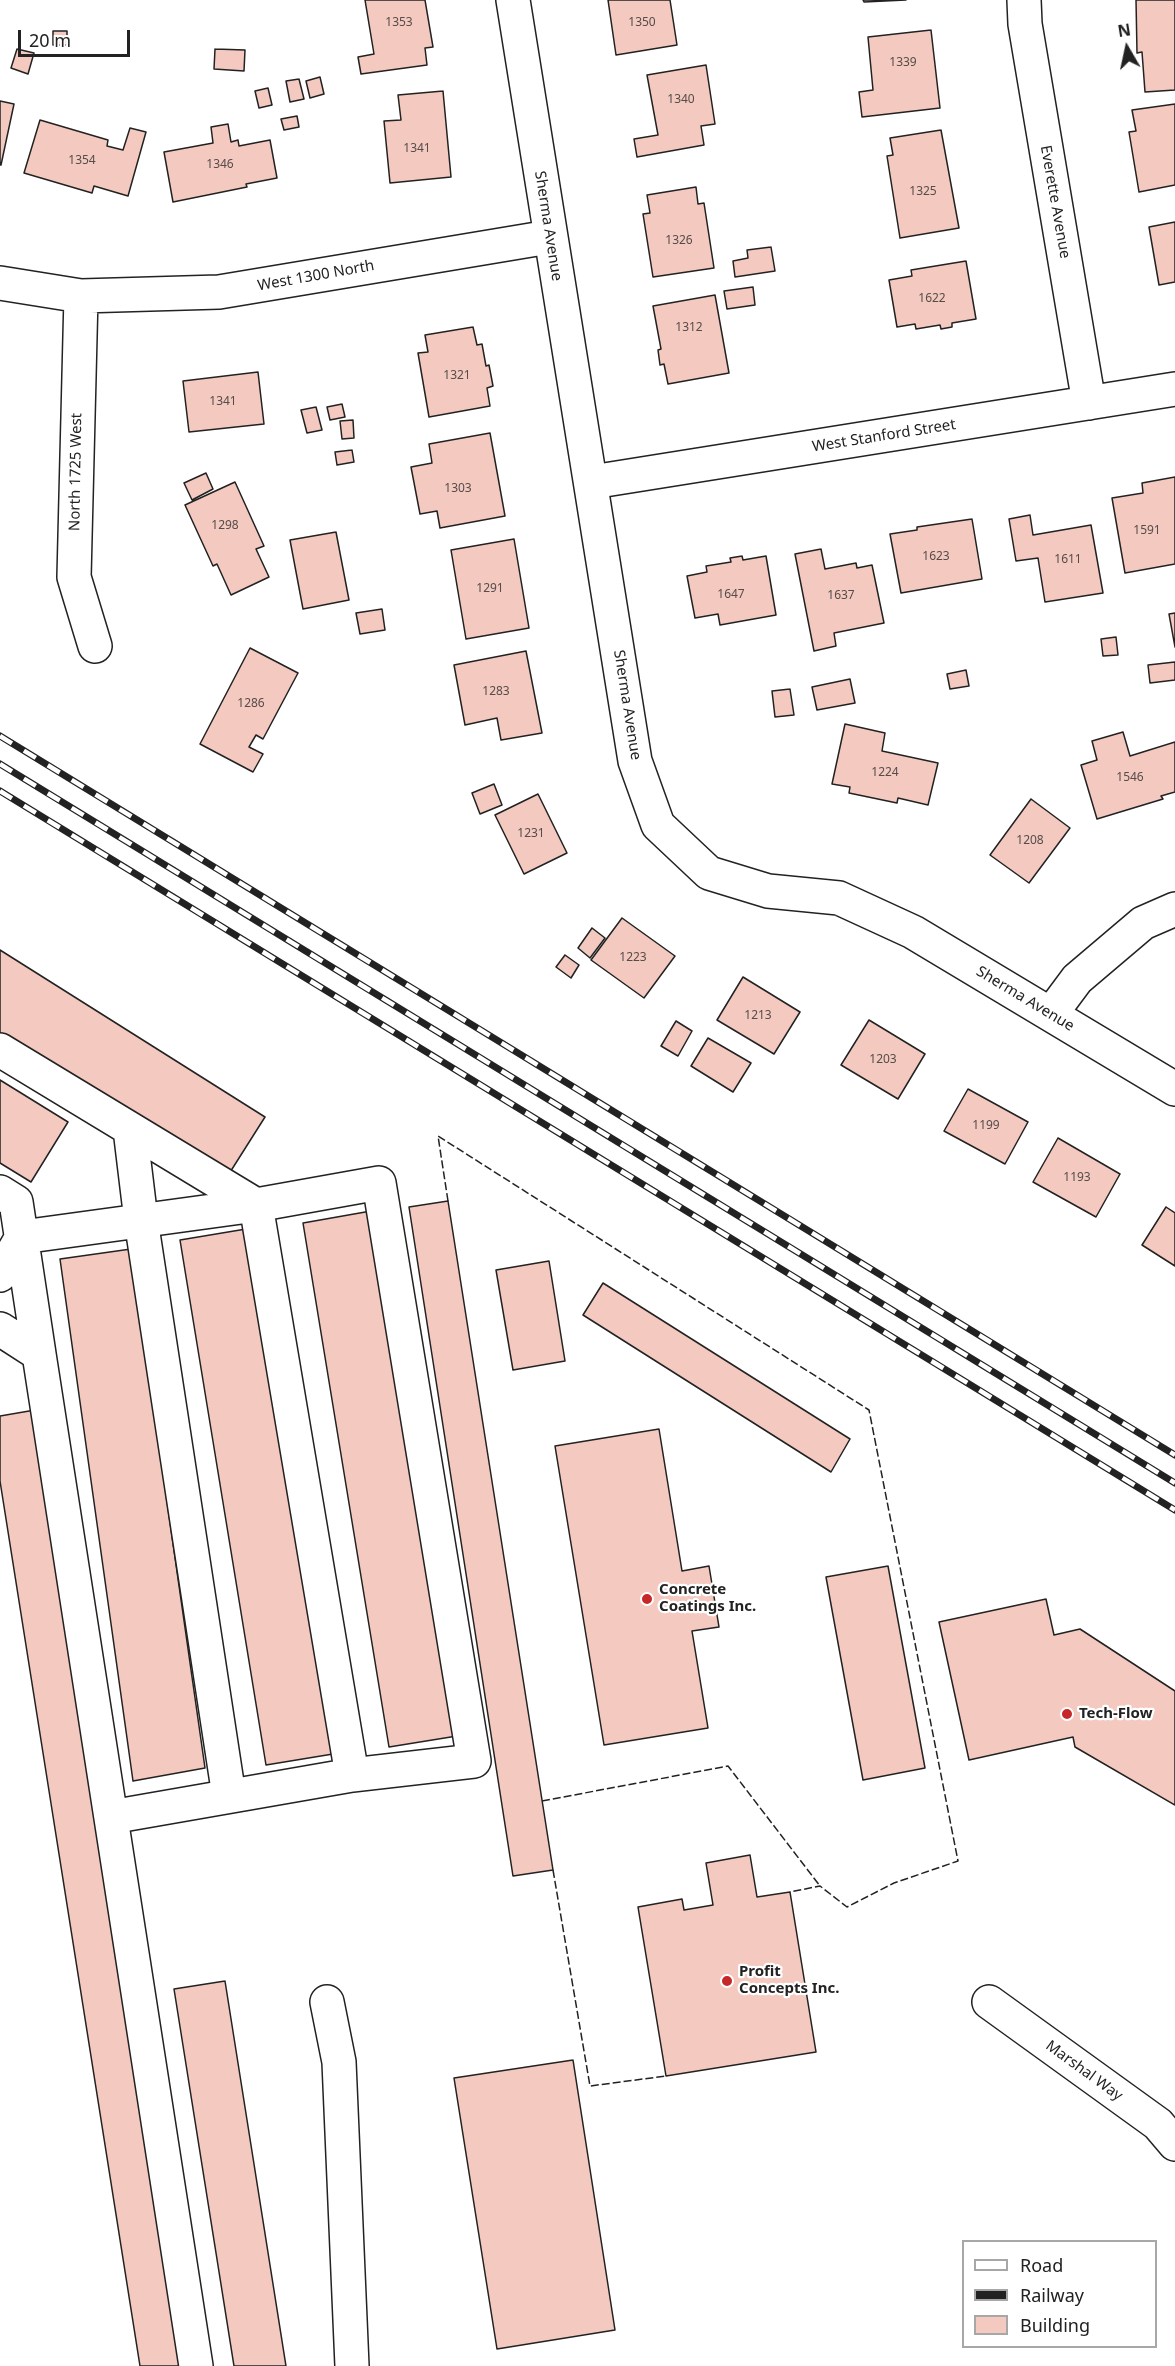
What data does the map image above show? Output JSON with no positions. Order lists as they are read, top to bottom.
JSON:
{
  "streets": {
    "street": [
      "Everette Avenue",
      "Sherma Avenue",
      "West 1300 North",
      "West Stanford Street",
      "North 1725 West",
      "Marshal Way"
    ]
  },
  "crossings": [
    ["Everette Avenue", "West Stanford Street"],
    ["Sherma Avenue", "West 1300 North"],
    ["Sherma Avenue", "West Stanford Street"],
    ["West 1300 North", "North 1725 West"]
  ],
  "places": ["Concrete Coatings Inc.", "Tech-Flow", "Profit Concepts Inc."],
  "house_numbers": [
    "1353",
    "1350",
    "1339",
    "1340",
    "1341",
    "1354",
    "1346",
    "1325",
    "1326",
    "1622",
    "1312",
    "1321",
    "1341",
    "1303",
    "1298",
    "1591",
    "1623",
    "1611",
    "1291",
    "1647",
    "1637",
    "1283",
    "1286",
    "1224",
    "1546",
    "1231",
    "1208",
    "1223",
    "1213",
    "1203",
    "1199",
    "1193"
  ],
  "legend": ["Road", "Railway", "Building"],
  "scale_bar": "20 m",
  "north": "top"
}
